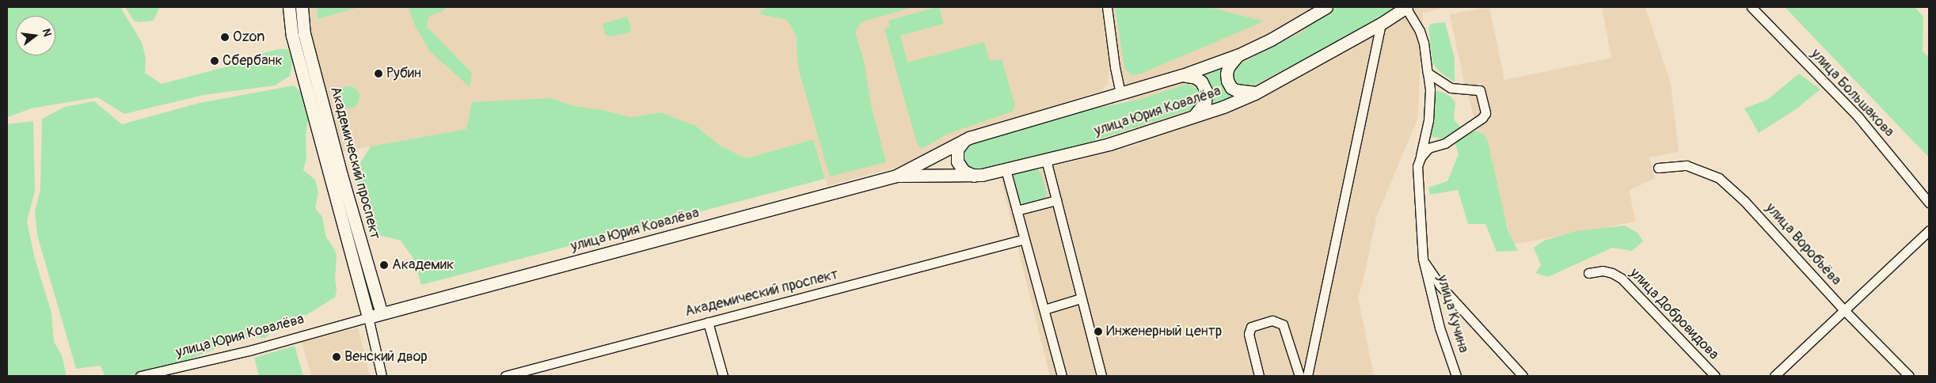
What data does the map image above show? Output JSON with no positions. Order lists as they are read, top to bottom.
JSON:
{
  "streets": {
    "main road": ["улица Юрия Ковалёва", "Академический проспект"],
    "street": [
      "улица Большакова",
      "улица Воробьёва",
      "улица Кучина",
      "улица Добровидова"
    ]
  },
  "crossings": [
    ["улица Юрия Ковалёва", "Академический проспект"],
    ["улица Юрия Ковалёва", "улица Кучина"]
  ],
  "places": [
    "Ozon",
    "Сбербанк",
    "Рубин",
    "Академик",
    "Инженерный центр",
    "Венский двор"
  ],
  "north": "right"
}
